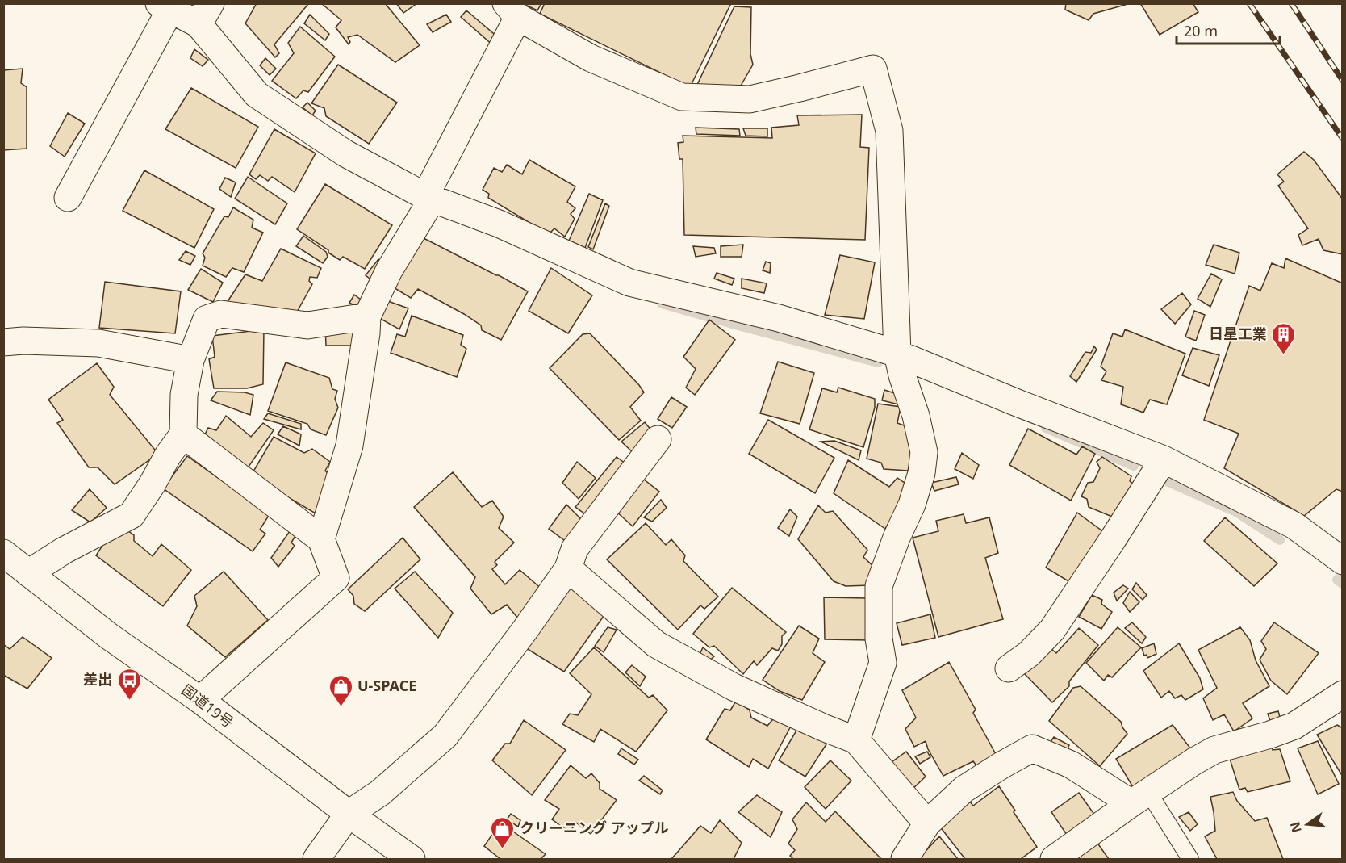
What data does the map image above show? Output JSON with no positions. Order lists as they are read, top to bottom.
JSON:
{
  "streets": {
    "main road": ["国道19号"]
  },
  "places": {
    "building": ["日星工業"],
    "bus stop": ["差出"],
    "shop": ["U-SPACE", "クリーニング アップル"]
  },
  "scale_bar": "20 m",
  "north": "left"
}
